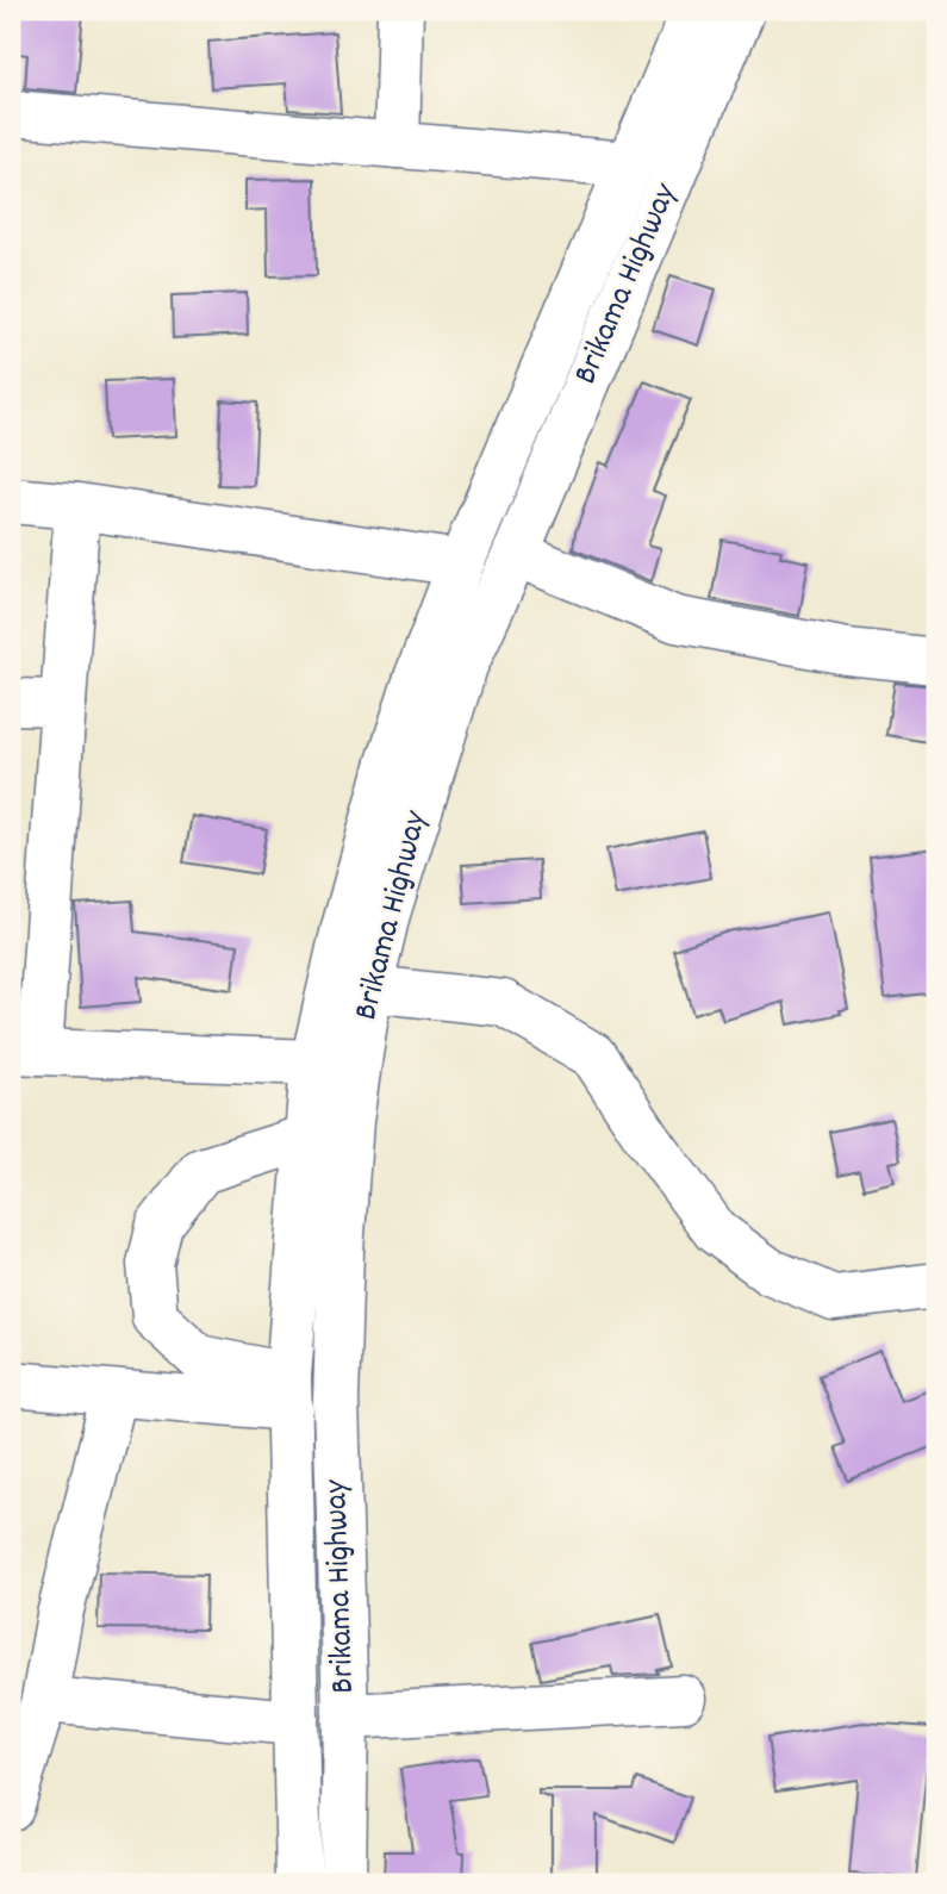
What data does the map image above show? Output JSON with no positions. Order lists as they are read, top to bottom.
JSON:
{
  "streets": {
    "main road": ["Brikama Highway"]
  }
}
